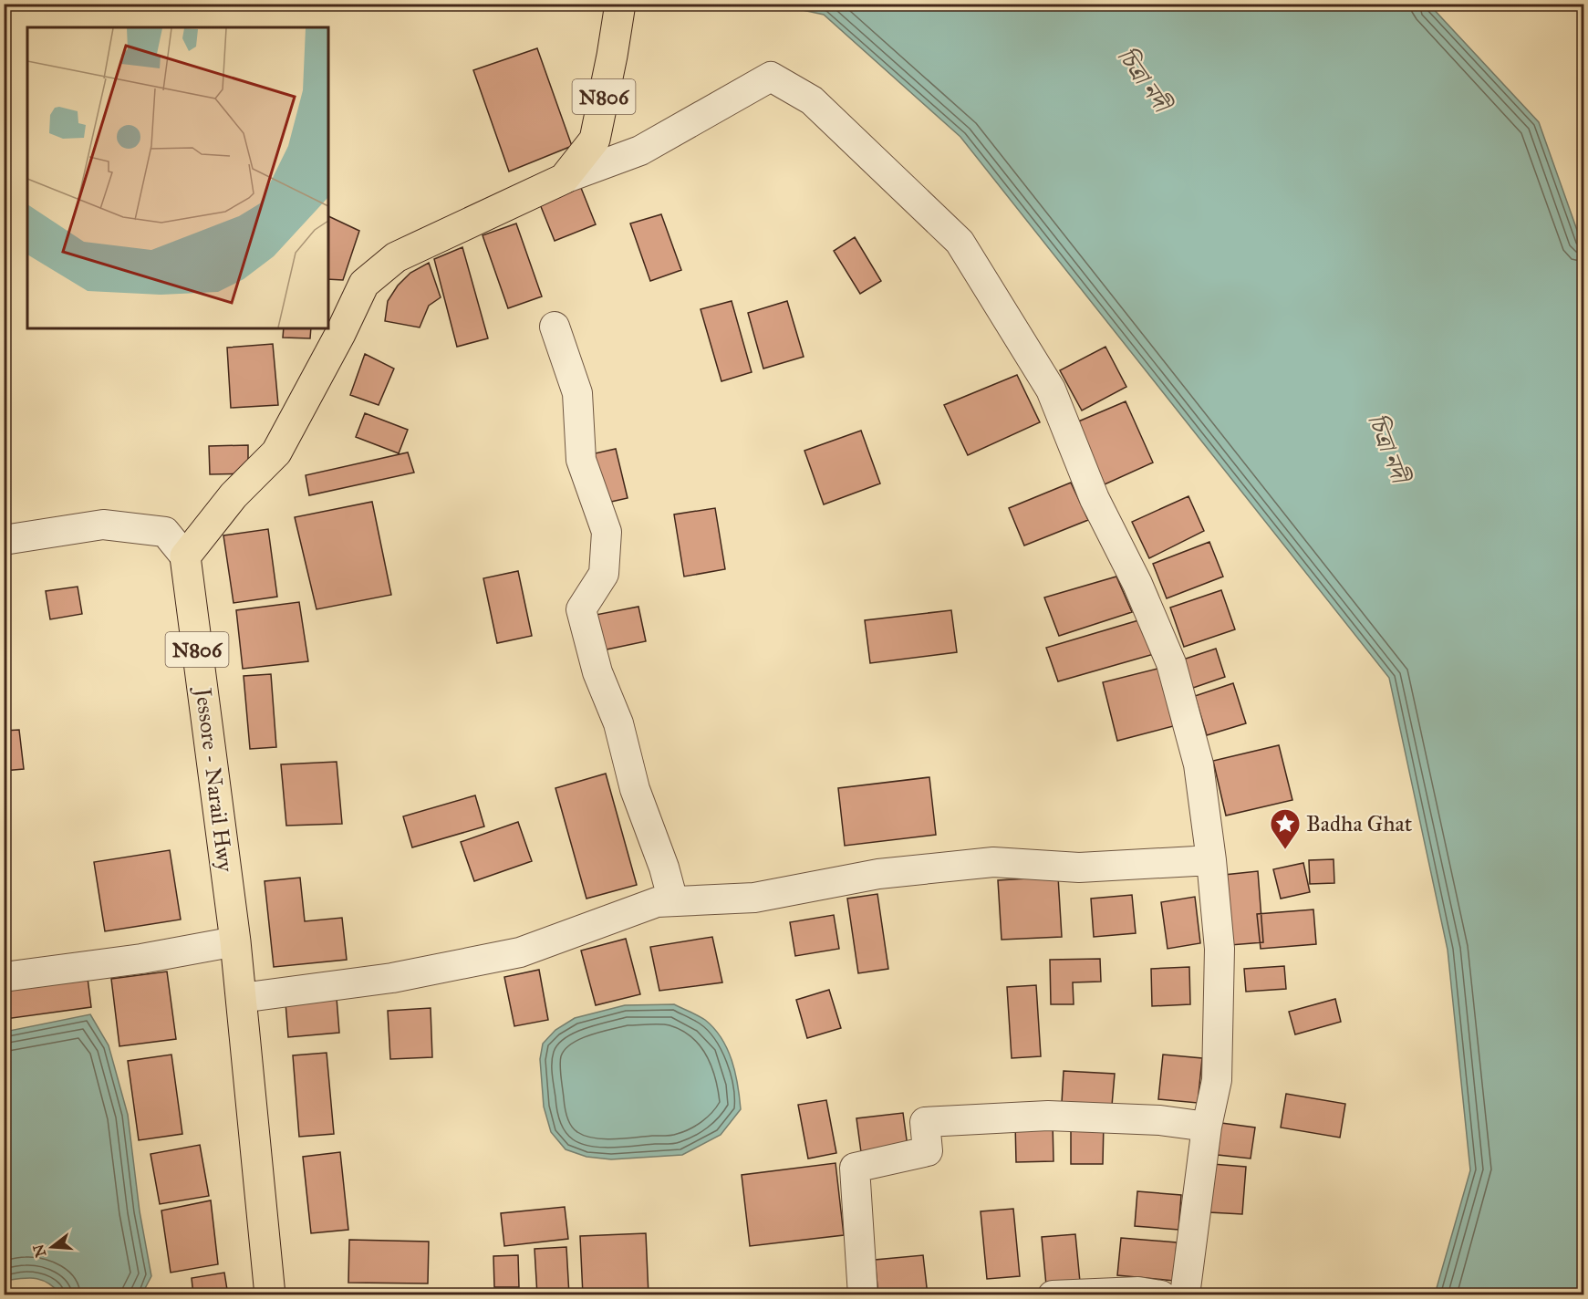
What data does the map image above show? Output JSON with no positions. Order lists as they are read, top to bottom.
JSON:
{
  "streets": {
    "highway": ["N806", "Jessore - Narail Hwy"]
  },
  "crossings": [
    ["N806", "Jessore - Narail Hwy"]
  ],
  "water": ["চিত্রা নদী"],
  "places": {
    "place": ["Badha Ghat"]
  },
  "north": "left"
}
